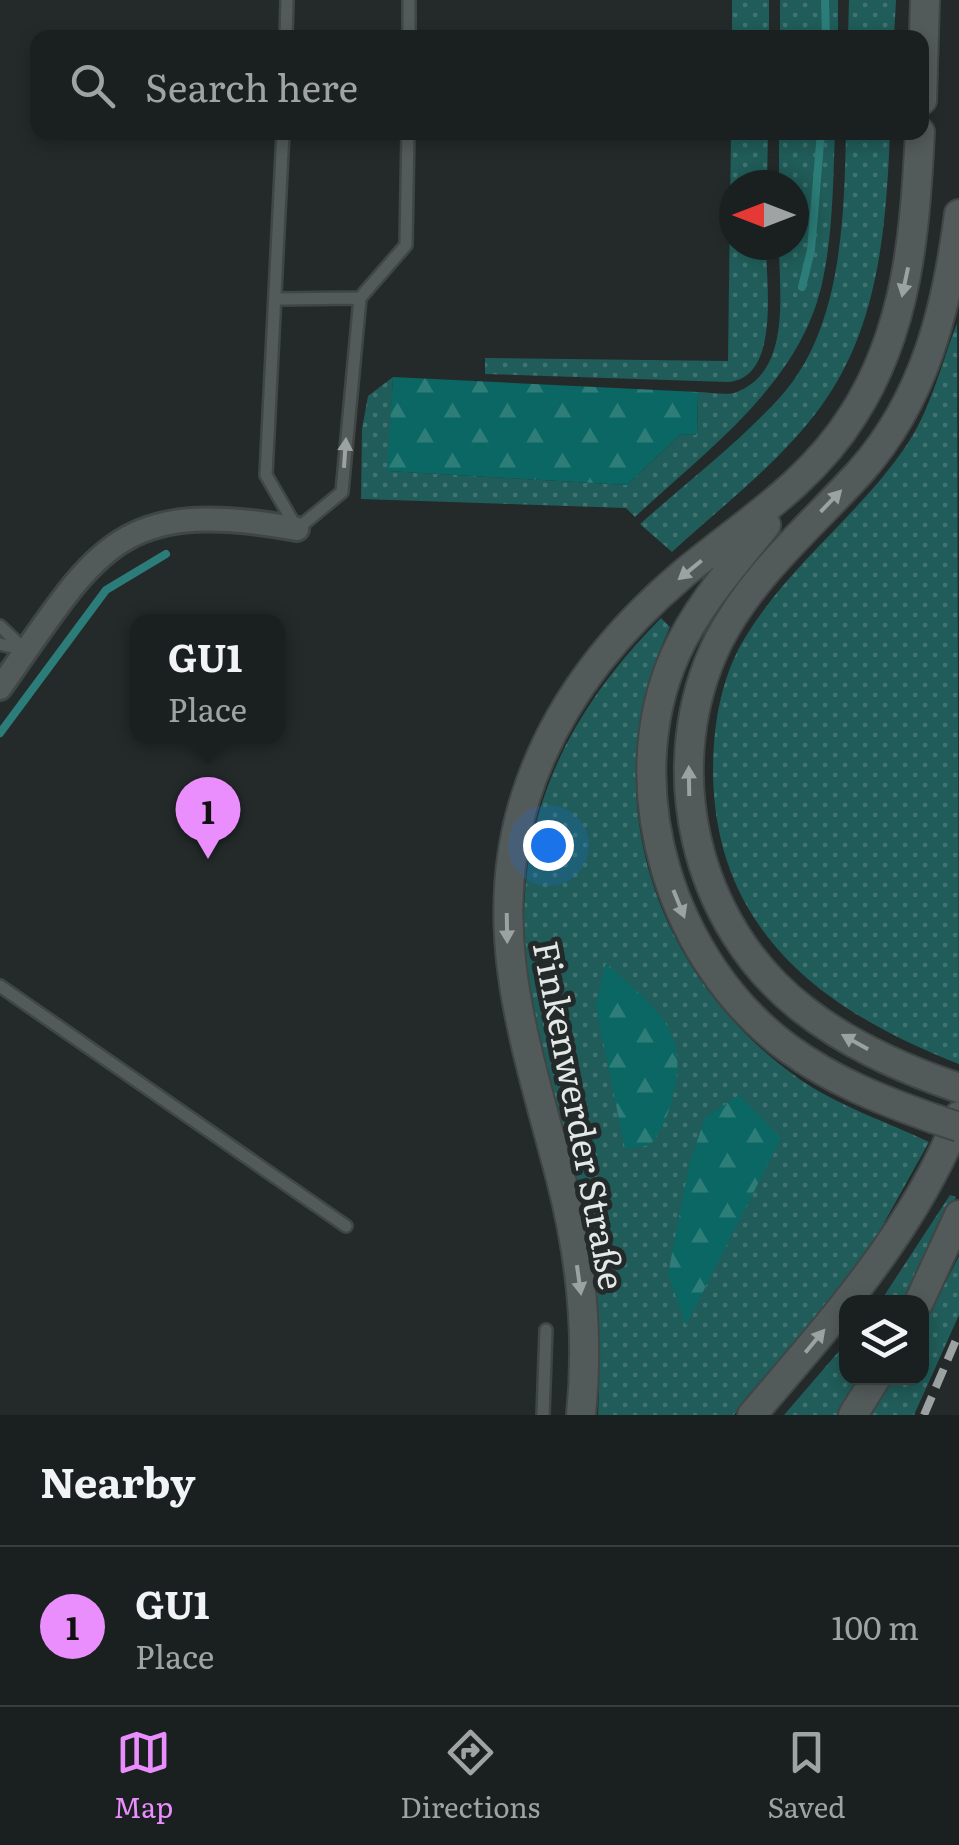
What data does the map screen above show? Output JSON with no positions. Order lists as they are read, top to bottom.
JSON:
{
  "streets": {
    "main road": ["Finkenwerder Straße"]
  },
  "one_way": ["Finkenwerder Straße"],
  "north": "left",
  "page": {
    "search": "Search here",
    "popup": ["GU1", "Place"],
    "pins": "1",
    "heading": "Nearby",
    "list": [
      {
        "mark": "1",
        "name": "GU1",
        "note": "Place",
        "value": "100 m"
      }
    ],
    "nav": ["Map", "Directions", "Saved"]
  }
}
